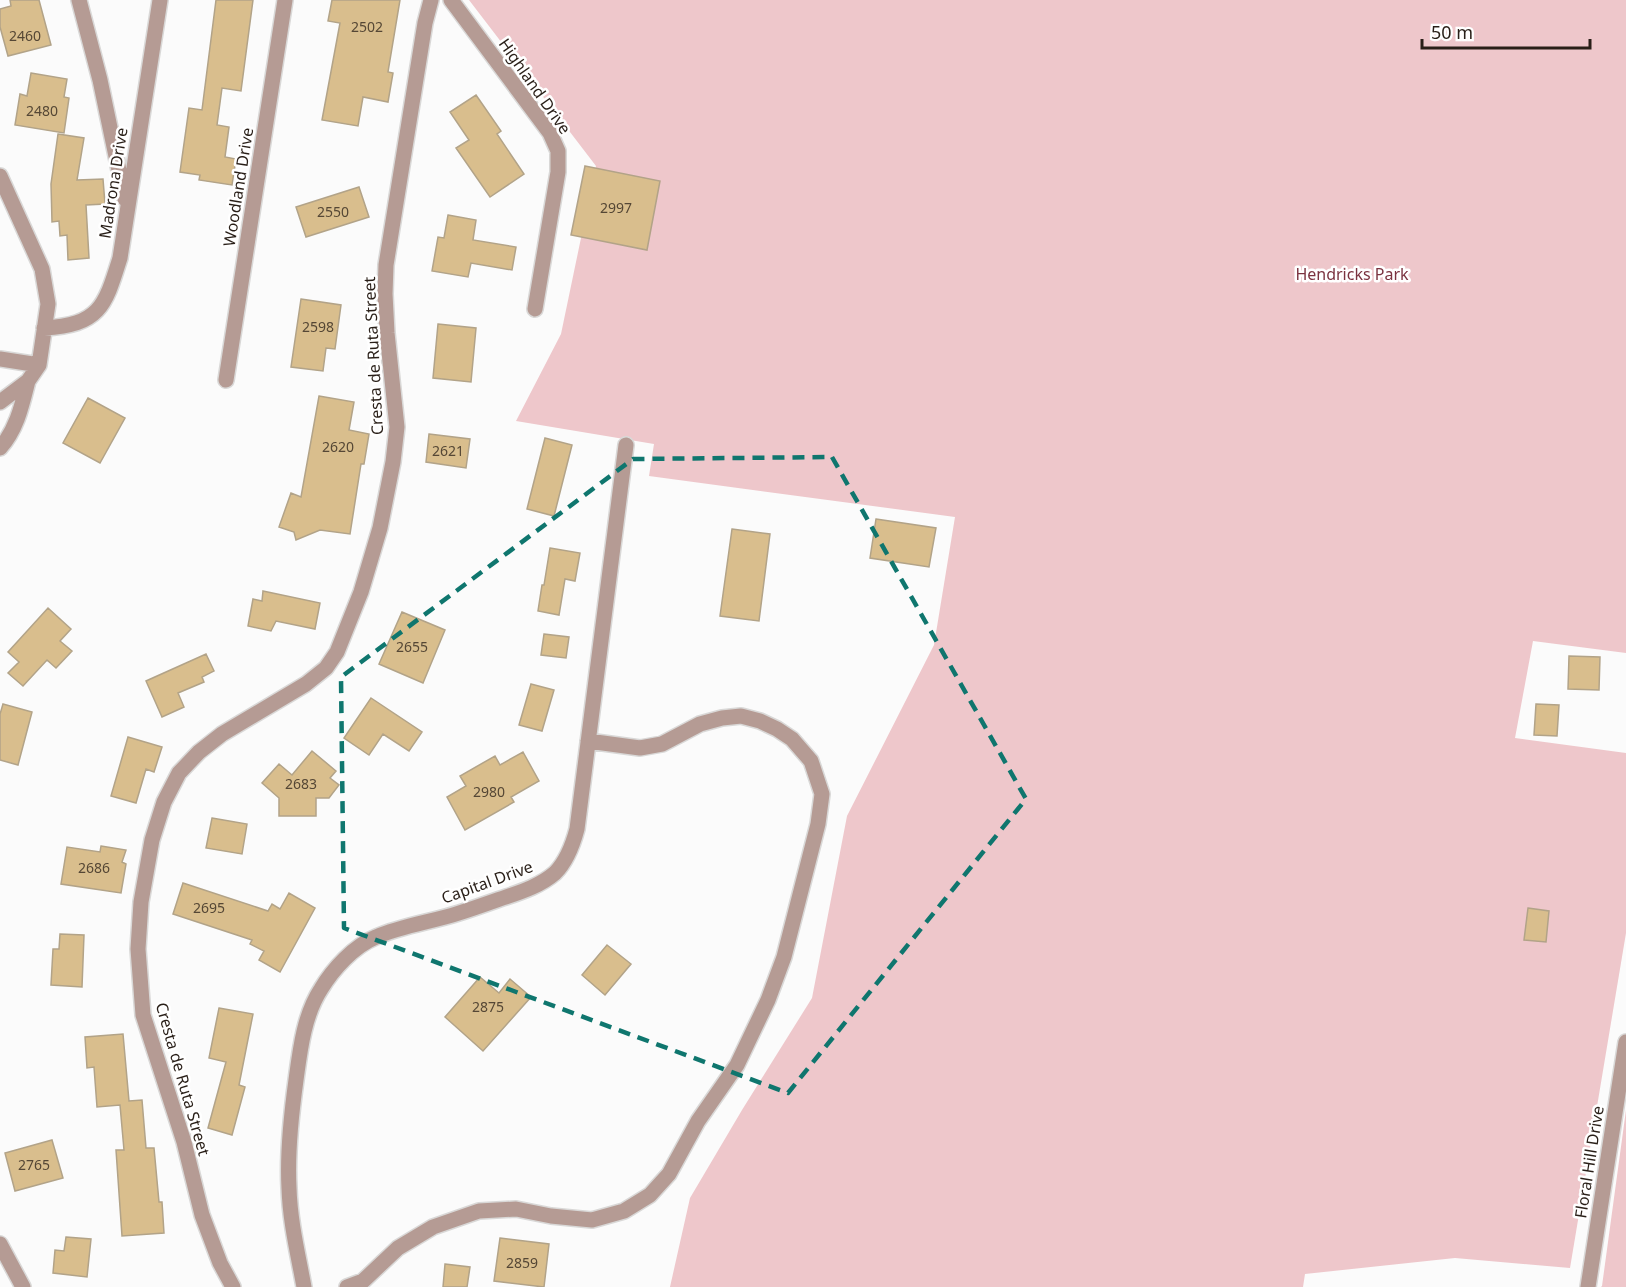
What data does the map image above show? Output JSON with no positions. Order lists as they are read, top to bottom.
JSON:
{
  "streets": {
    "street": [
      "Highland Drive",
      "Madrona Drive",
      "Woodland Drive",
      "Cresta de Ruta Street",
      "Capital Drive",
      "Floral Hill Drive"
    ]
  },
  "parks": ["Hendricks Park"],
  "house_numbers": [
    "2502",
    "2460",
    "2480",
    "2997",
    "2550",
    "2598",
    "2620",
    "2621",
    "2655",
    "2683",
    "2980",
    "2686",
    "2695",
    "2875",
    "2765",
    "2859"
  ],
  "scale_bar": "50 m"
}
